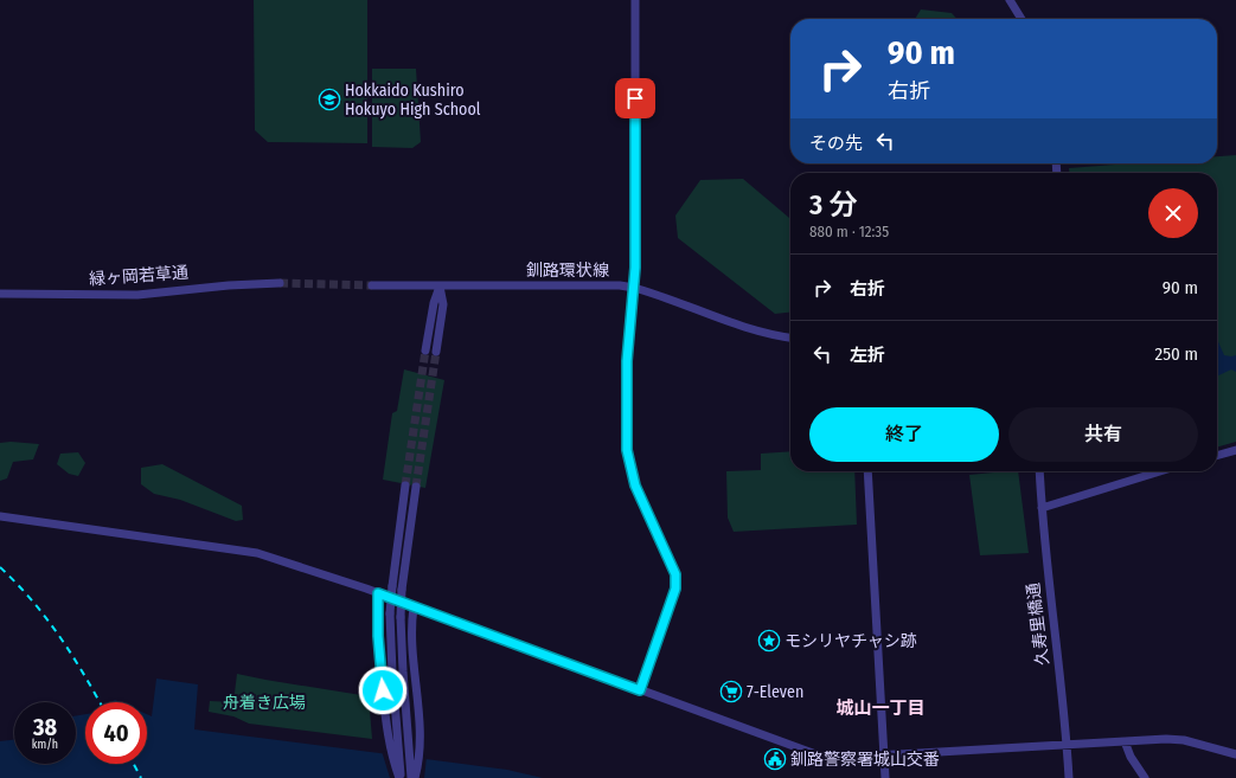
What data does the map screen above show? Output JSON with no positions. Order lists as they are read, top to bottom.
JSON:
{
  "streets": {
    "street": ["釧路環状線", "緑ヶ岡若草通", "久寿里橋通"]
  },
  "districts": ["城山一丁目"],
  "parks": ["舟着き広場"],
  "places": {
    "school or university": ["Hokkaido Kushiro Hokuyo High School"],
    "place": ["モシリヤチャシ跡"],
    "supermarket": ["7-Eleven"],
    "public building": ["釧路警察署城山交番"]
  },
  "page": {
    "turn": ["90 m", "右折"],
    "then": "その先",
    "heading": ["3 分", "880 m · 12:35"],
    "list": [
      {
        "name": "右折",
        "value": "90 m"
      },
      {
        "name": "左折",
        "value": "250 m"
      }
    ],
    "buttons": ["終了", "共有"],
    "speed": "38 km/h",
    "limit": "40"
  }
}
